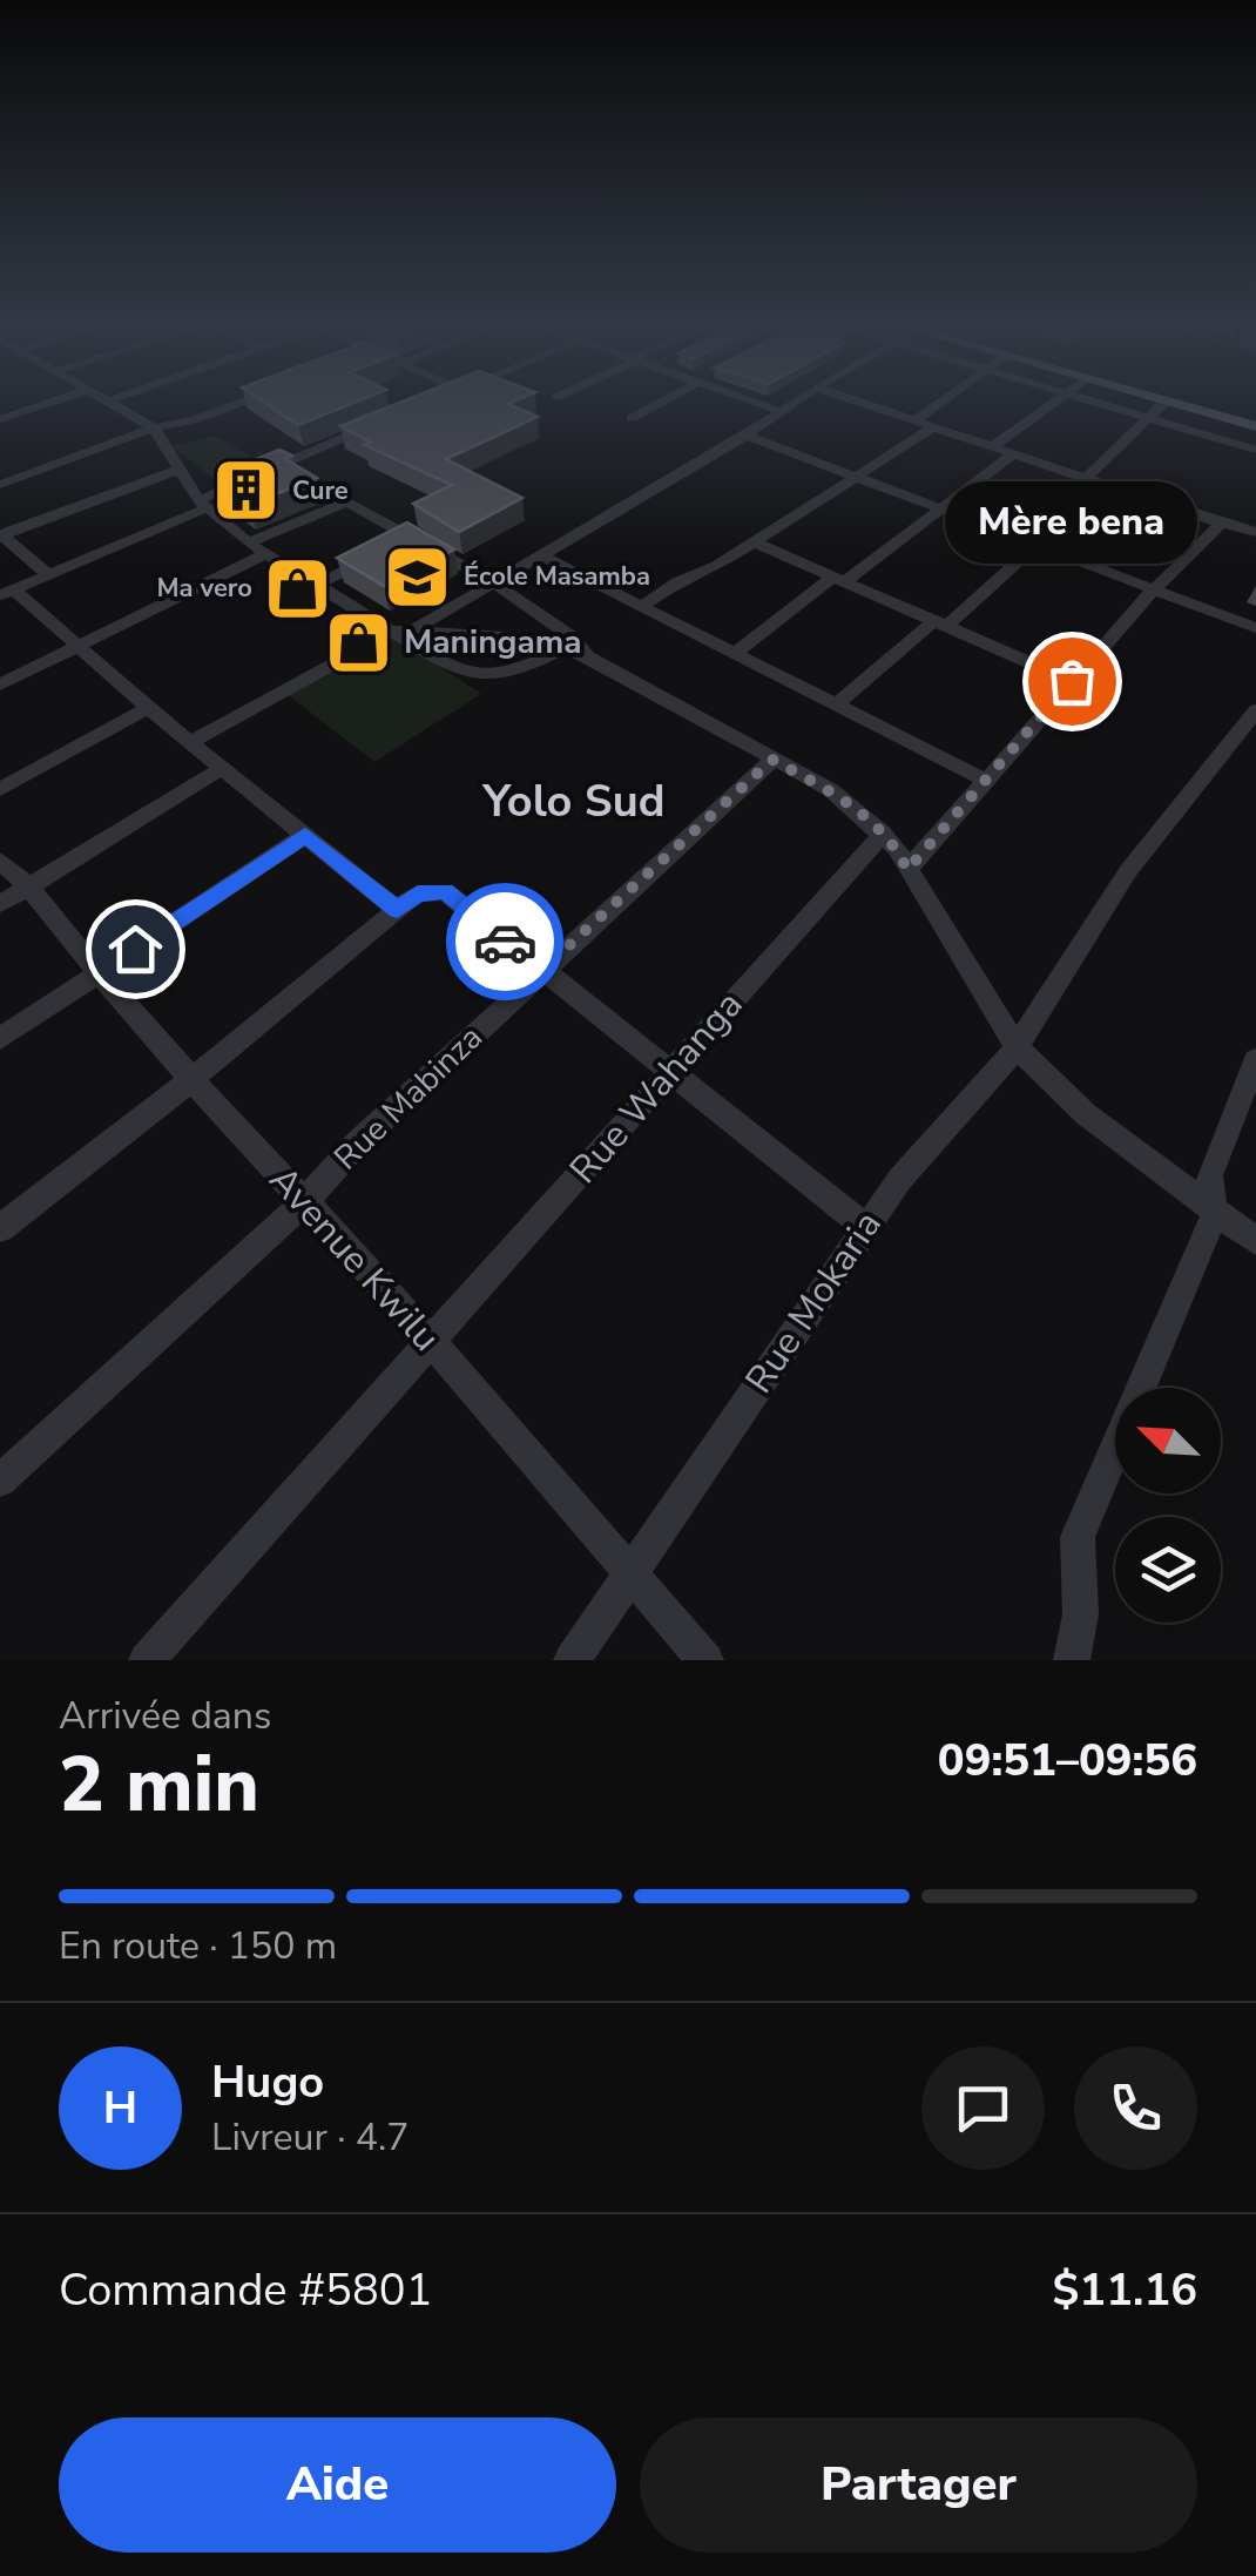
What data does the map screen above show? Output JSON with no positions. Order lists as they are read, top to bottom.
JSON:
{
  "streets": {
    "street": [
      "Rue Wahanga",
      "Rue Mabinza",
      "Avenue Kwilu",
      "Rue Mokaria"
    ]
  },
  "crossings": [
    ["Rue Wahanga", "Avenue Kwilu"],
    ["Rue Mabinza", "Avenue Kwilu"],
    ["Avenue Kwilu", "Rue Mokaria"]
  ],
  "districts": ["Yolo Sud"],
  "places": {
    "building": ["Cure"],
    "school or university": ["École Masamba"],
    "shop": ["Ma vero", "Maningama"],
    "other": ["Mère bena"]
  },
  "north": "top left",
  "page": {
    "bubble": "Mère bena",
    "heading": ["2 min", "Arrivée dans", "09:51–09:56"],
    "panel": [
      "Hugo",
      "Livreur · 4.7",
      "Commande #5801",
      "$11.16"
    ],
    "bar": "En route · 150 m",
    "round": "H",
    "buttons": ["Aide", "Partager"]
  }
}
